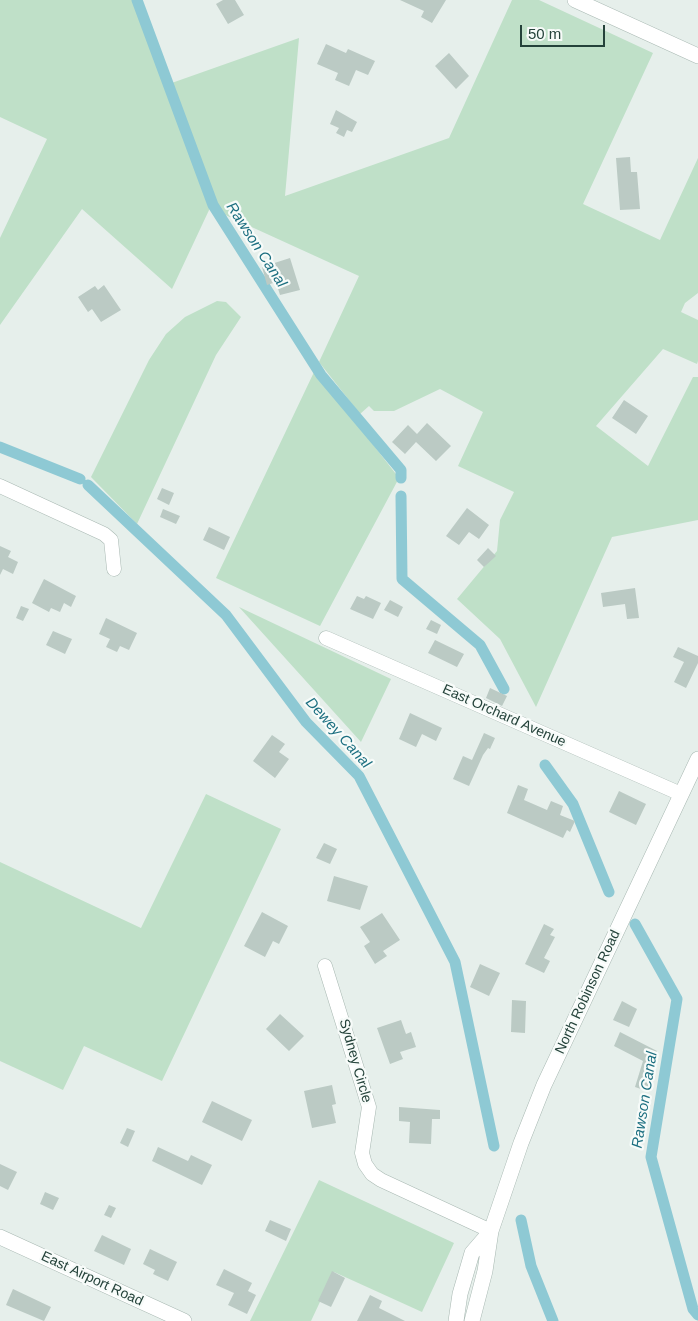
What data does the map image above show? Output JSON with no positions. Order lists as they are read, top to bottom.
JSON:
{
  "streets": {
    "street": [
      "East Orchard Avenue",
      "North Robinson Road",
      "Sydney Circle",
      "East Airport Road"
    ]
  },
  "crossings": [
    ["East Orchard Avenue", "North Robinson Road"],
    ["North Robinson Road", "Sydney Circle"]
  ],
  "water": ["Rawson Canal", "Dewey Canal"],
  "scale_bar": "50 m"
}
